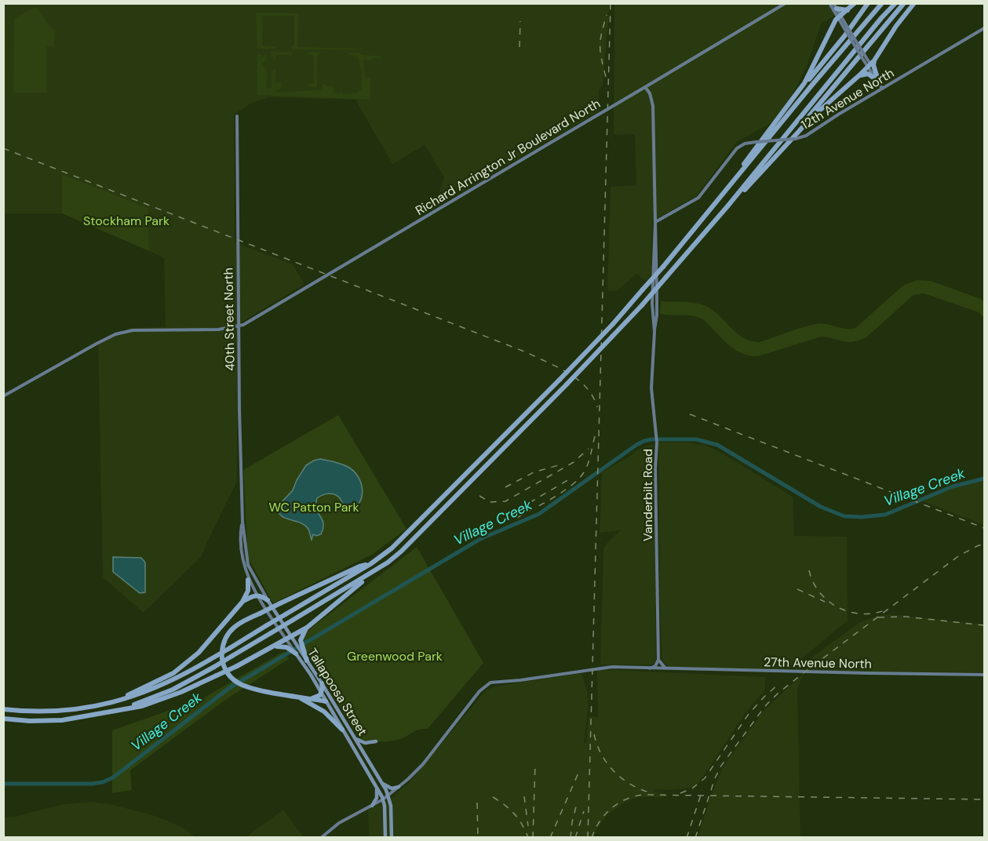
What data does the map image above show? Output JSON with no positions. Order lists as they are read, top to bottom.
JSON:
{
  "streets": {
    "main road": ["Tallapoosa Street"],
    "street": [
      "12th Avenue North",
      "Richard Arrington Jr Boulevard North",
      "40th Street North",
      "Vanderbilt Road",
      "27th Avenue North"
    ]
  },
  "crossings": [
    ["12th Avenue North", "Vanderbilt Road"],
    ["Richard Arrington Jr Boulevard North", "40th Street North"],
    ["Richard Arrington Jr Boulevard North", "Vanderbilt Road"]
  ],
  "water": ["Village Creek"],
  "parks": ["Stockham Park", "WC Patton Park", "Greenwood Park"]
}
